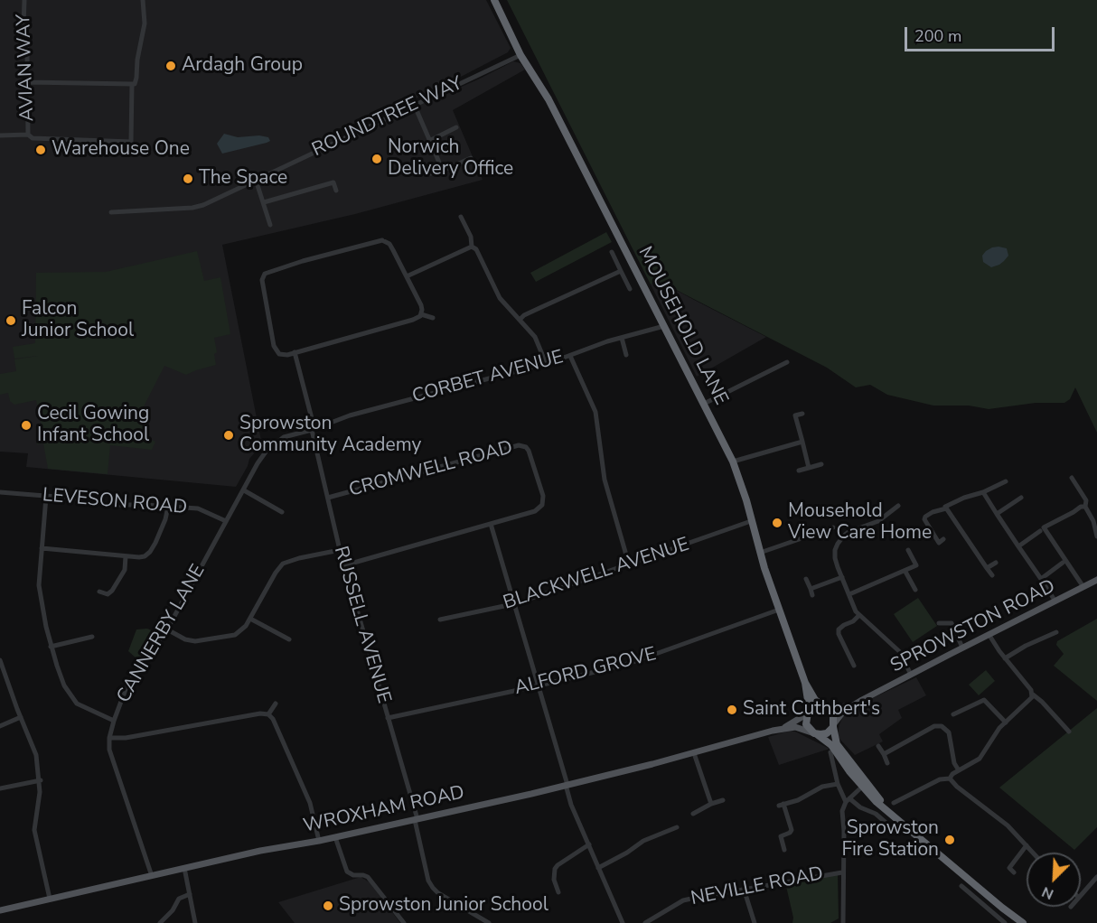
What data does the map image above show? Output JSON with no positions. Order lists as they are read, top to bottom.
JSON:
{
  "streets": {
    "highway": ["MOUSEHOLD LANE"],
    "main road": ["SPROWSTON ROAD", "WROXHAM ROAD"],
    "street": [
      "AVIAN WAY",
      "ROUNDTREE WAY",
      "CORBET AVENUE",
      "CROMWELL ROAD",
      "LEVESON ROAD",
      "BLACKWELL AVENUE",
      "RUSSELL AVENUE",
      "CANNERBY LANE",
      "ALFORD GROVE",
      "NEVILLE ROAD"
    ]
  },
  "crossings": [
    ["ROUNDTREE WAY", "MOUSEHOLD LANE"],
    ["MOUSEHOLD LANE", "CORBET AVENUE"],
    ["MOUSEHOLD LANE", "BLACKWELL AVENUE"],
    ["MOUSEHOLD LANE", "SPROWSTON ROAD"],
    ["MOUSEHOLD LANE", "ALFORD GROVE"],
    ["MOUSEHOLD LANE", "WROXHAM ROAD"],
    ["CORBET AVENUE", "RUSSELL AVENUE"],
    ["CORBET AVENUE", "CANNERBY LANE"],
    ["CROMWELL ROAD", "RUSSELL AVENUE"],
    ["LEVESON ROAD", "CANNERBY LANE"],
    ["RUSSELL AVENUE", "CANNERBY LANE"],
    ["RUSSELL AVENUE", "ALFORD GROVE"],
    ["RUSSELL AVENUE", "WROXHAM ROAD"],
    ["SPROWSTON ROAD", "WROXHAM ROAD"],
    ["CANNERBY LANE", "WROXHAM ROAD"]
  ],
  "places": [
    "Ardagh Group",
    "Warehouse One",
    "Norwich Delivery Office",
    "The Space",
    "Falcon Junior School",
    "Cecil Gowing Infant School",
    "Sprowston Community Academy",
    "Mousehold View Care Home",
    "Saint Cuthbert's",
    "Sprowston Fire Station",
    "Sprowston Junior School"
  ],
  "scale_bar": "200 m",
  "north": "bottom left"
}
